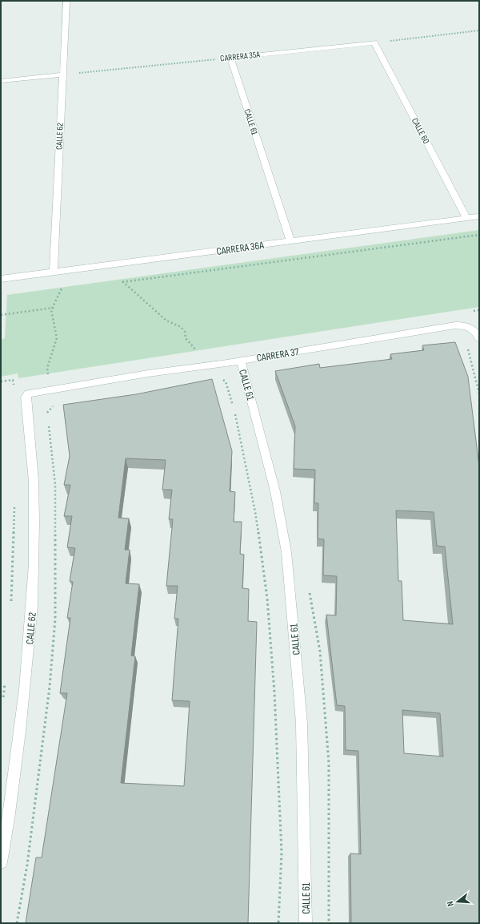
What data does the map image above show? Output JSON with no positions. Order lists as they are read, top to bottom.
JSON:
{
  "streets": {
    "street": [
      "CARRERA 35A",
      "CALLE 61",
      "CALLE 60",
      "CALLE 62",
      "CARRERA 36A",
      "CARRERA 37"
    ]
  },
  "crossings": [
    ["CARRERA 35A", "CALLE 61"],
    ["CARRERA 35A", "CALLE 60"],
    ["CARRERA 35A", "CALLE 62"],
    ["CALLE 61", "CARRERA 36A"],
    ["CALLE 61", "CARRERA 37"],
    ["CALLE 60", "CARRERA 36A"],
    ["CALLE 62", "CARRERA 36A"],
    ["CALLE 62", "CARRERA 37"]
  ],
  "north": "left"
}
